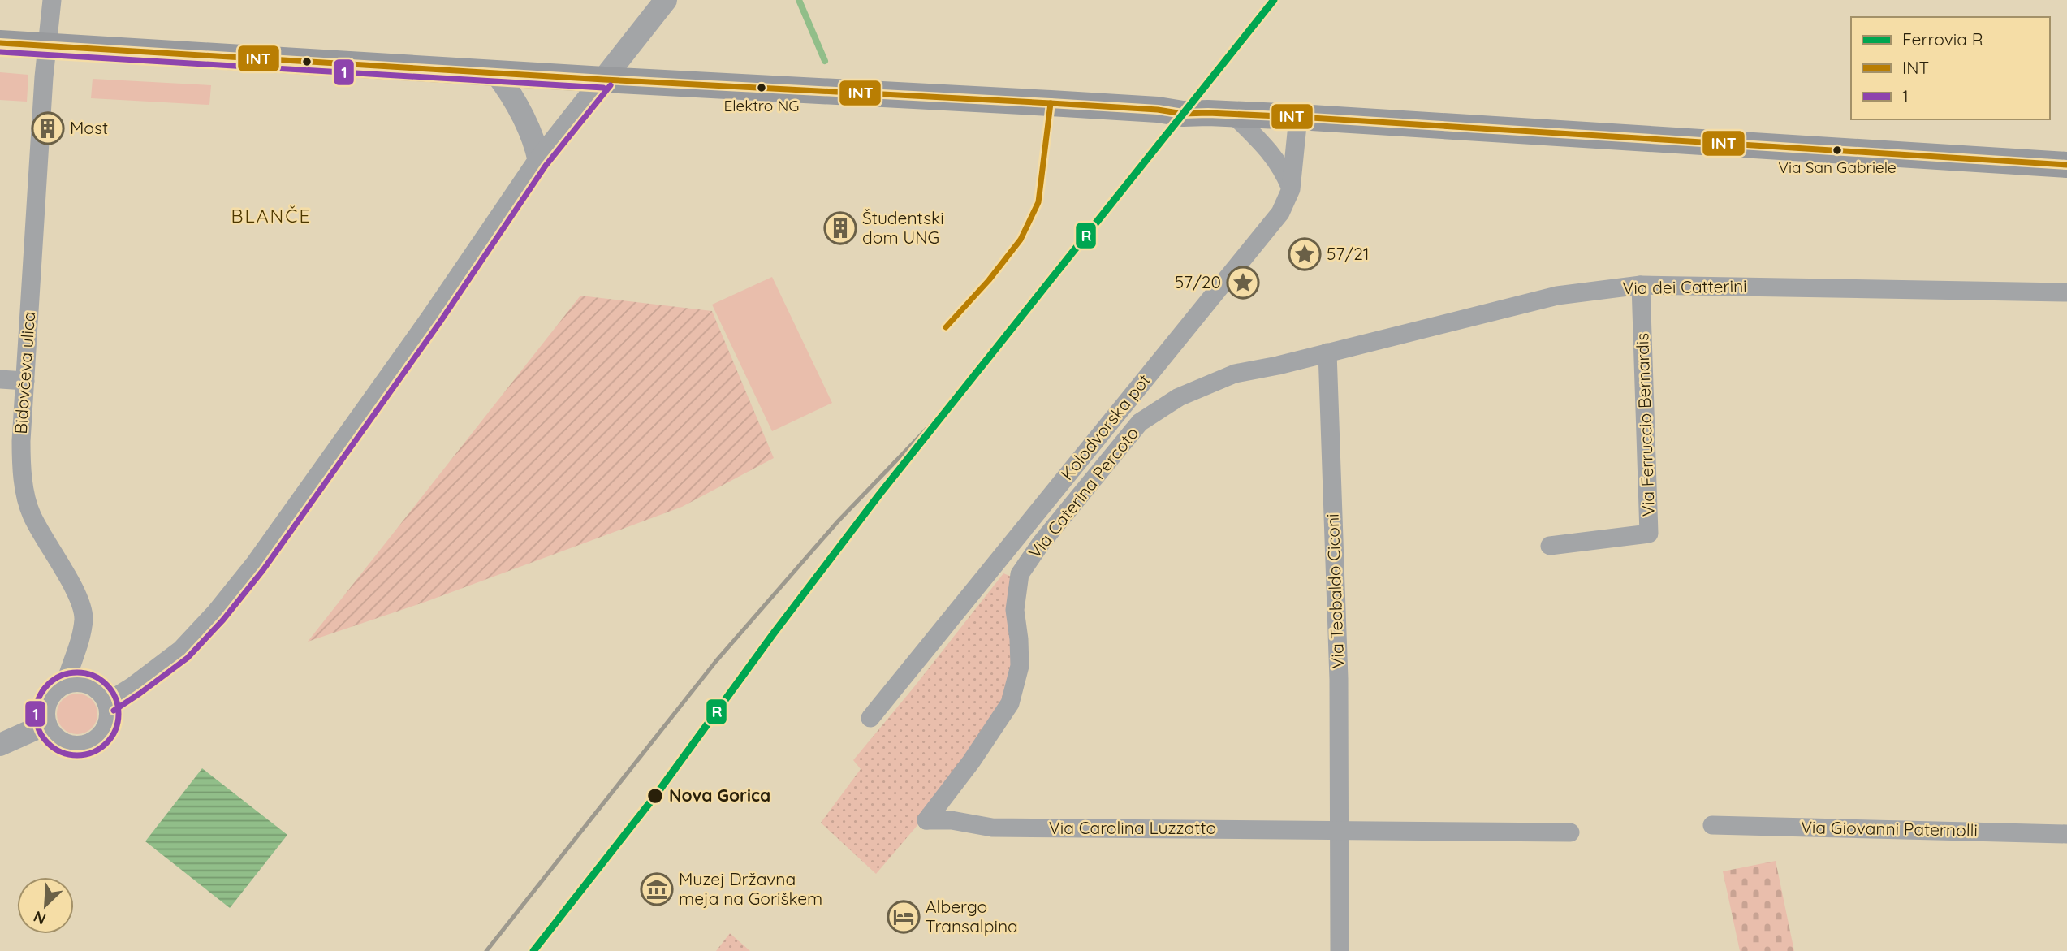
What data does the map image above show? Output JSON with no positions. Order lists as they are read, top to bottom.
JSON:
{
  "streets": {
    "street": [
      "Via dei Catterini",
      "Bidovčeva ulica",
      "Via Ferruccio Bernardis",
      "Kolodvorska pot",
      "Via Caterina Percoto",
      "Via Teobaldo Ciconi",
      "Via Carolina Luzzatto",
      "Via Giovanni Paternolli"
    ]
  },
  "crossings": [
    ["Via dei Catterini", "Via Ferruccio Bernardis"],
    ["Via dei Catterini", "Via Caterina Percoto"],
    ["Via dei Catterini", "Via Teobaldo Ciconi"],
    ["Via Caterina Percoto", "Via Carolina Luzzatto"],
    ["Via Teobaldo Ciconi", "Via Carolina Luzzatto"]
  ],
  "districts": ["BLANČE"],
  "places": {
    "other": ["Elektro NG", "Via San Gabriele", "Nova Gorica"],
    "building": ["Most", "Študentski dom UNG"],
    "place": ["57/21", "57/20"],
    "museum": ["Muzej Državna meja na Goriškem"],
    "hotel": ["Albergo Transalpina"]
  },
  "lines": ["rail line R", "transit line INT", "transit line 1"],
  "legend": ["Ferrovia R", "INT", "1"],
  "north": "bottom left"
}
